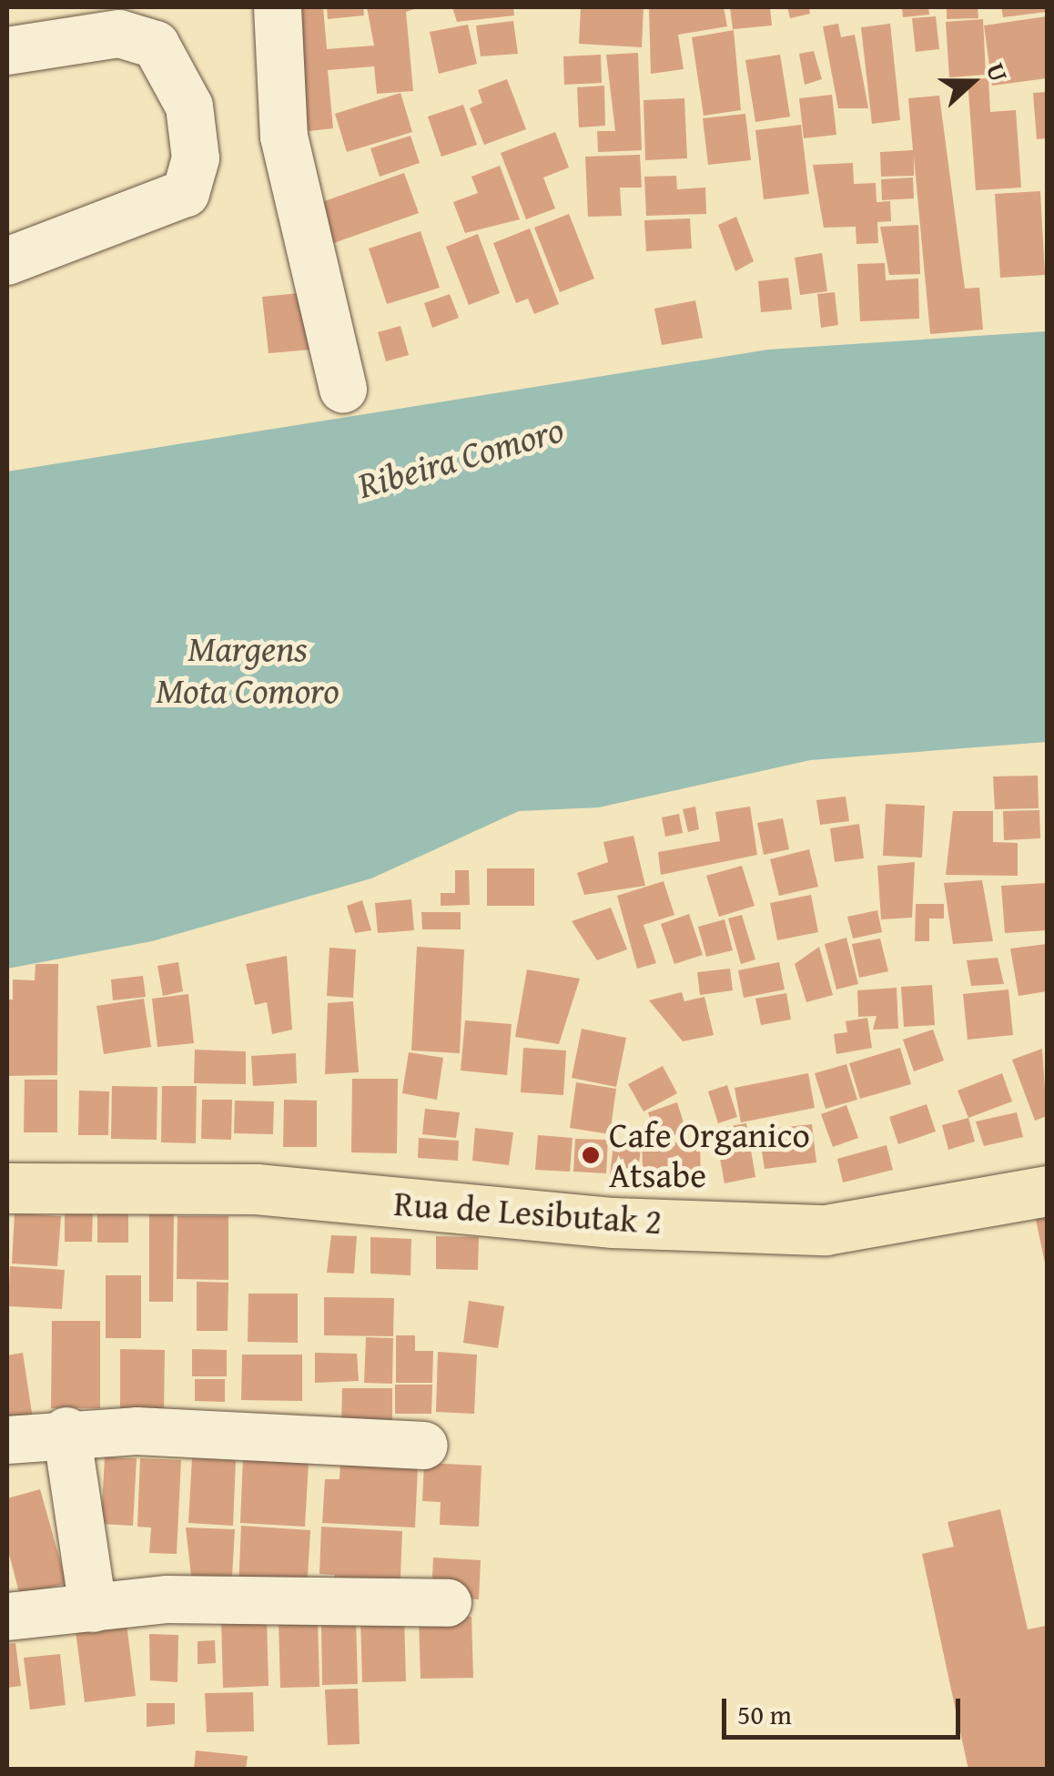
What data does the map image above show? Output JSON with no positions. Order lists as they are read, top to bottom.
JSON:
{
  "streets": {
    "main road": ["Rua de Lesibutak 2"]
  },
  "water": ["Ribeira Comoro", "Margens Mota Comoro"],
  "places": ["Cafe Organico Atsabe"],
  "scale_bar": "50 m",
  "north": "right"
}
